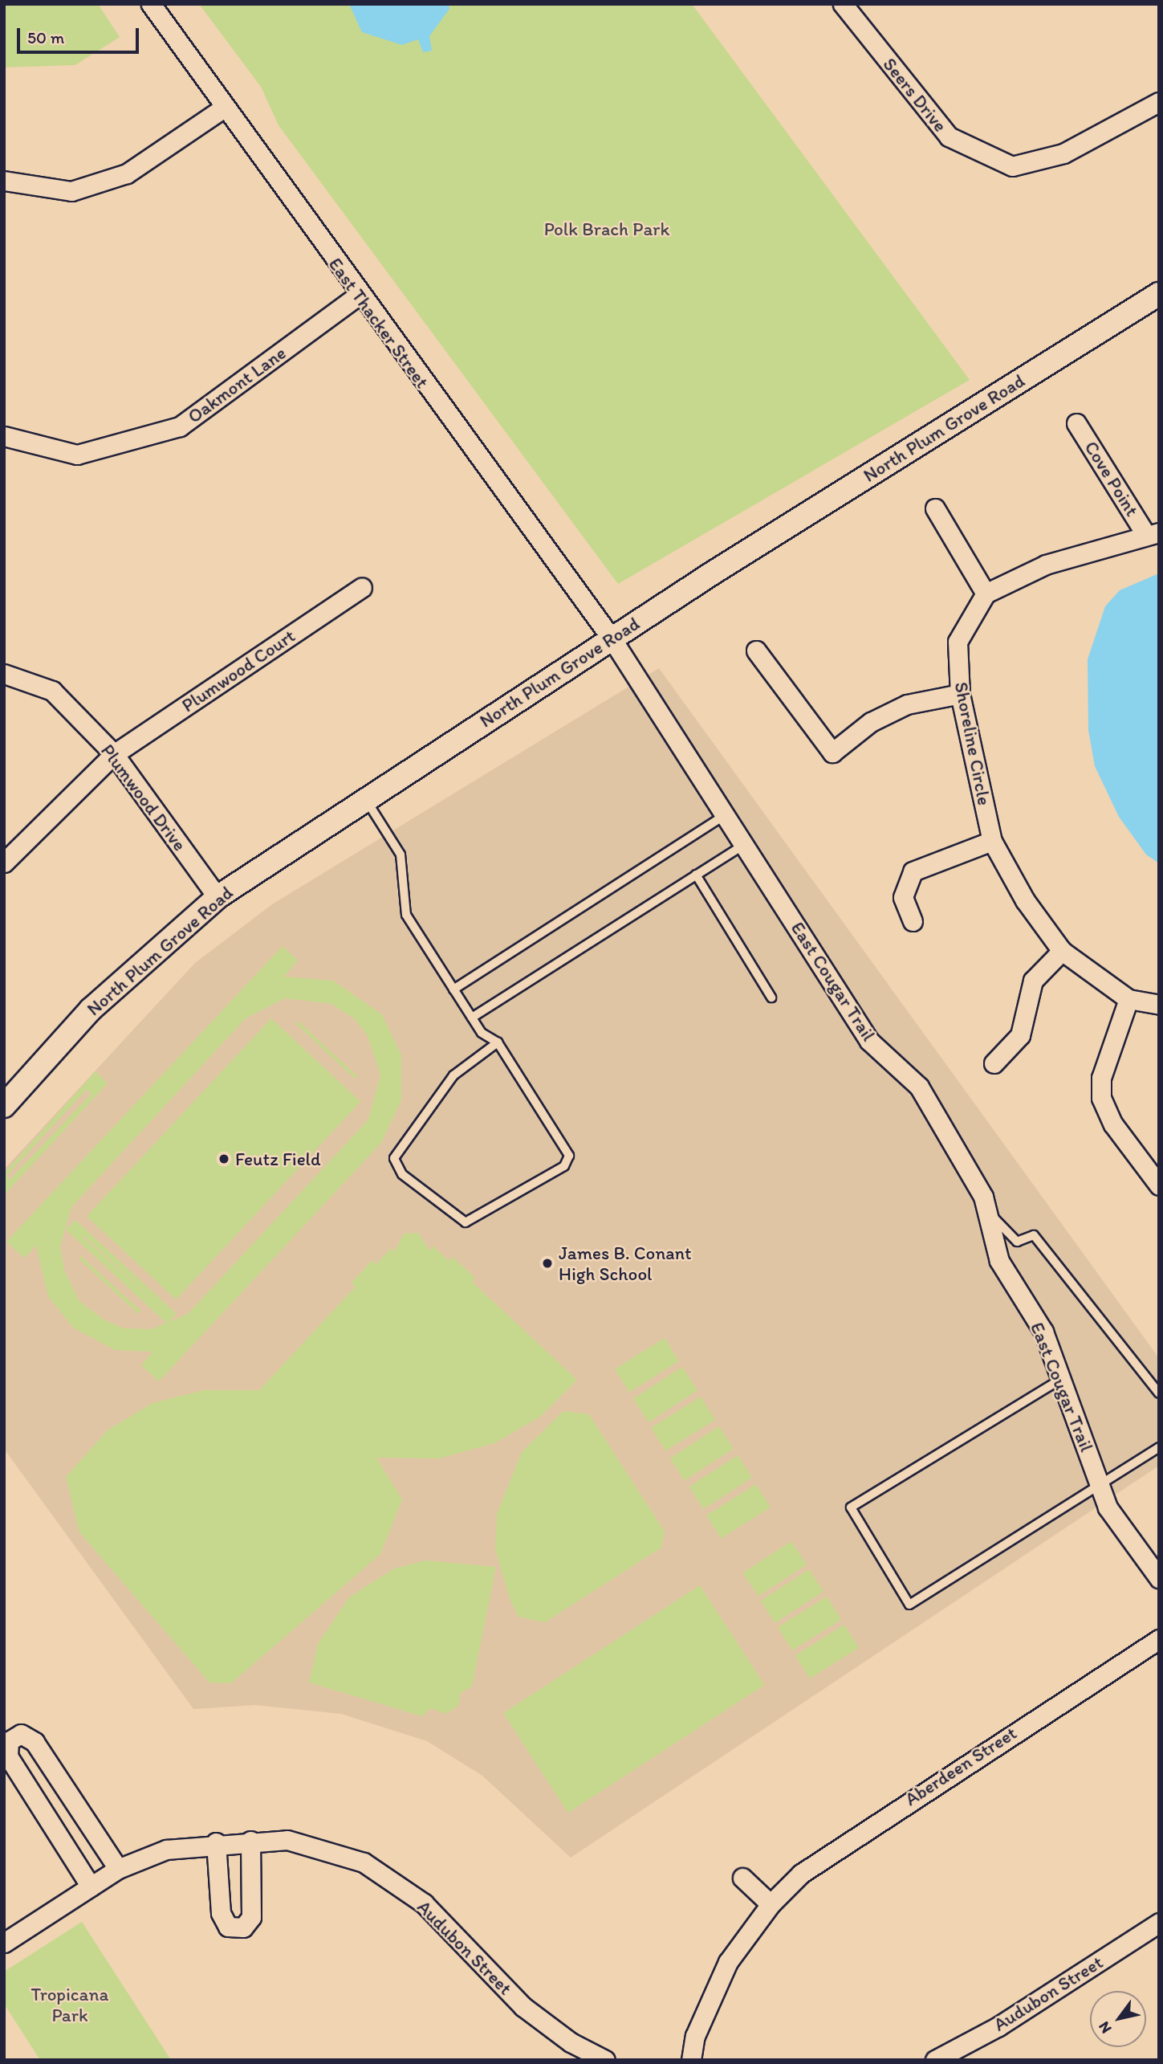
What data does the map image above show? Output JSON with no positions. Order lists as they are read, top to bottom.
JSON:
{
  "streets": {
    "street": [
      "Seers Drive",
      "East Thacker Street",
      "Oakmont Lane",
      "North Plum Grove Road",
      "Cove Point",
      "Plumwood Court",
      "Shoreline Circle",
      "Plumwood Drive",
      "East Cougar Trail",
      "Aberdeen Street",
      "Audubon Street"
    ]
  },
  "crossings": [
    ["East Thacker Street", "Oakmont Lane"],
    ["East Thacker Street", "North Plum Grove Road"],
    ["East Thacker Street", "East Cougar Trail"],
    ["North Plum Grove Road", "Plumwood Drive"],
    ["North Plum Grove Road", "East Cougar Trail"],
    ["Plumwood Court", "Plumwood Drive"]
  ],
  "parks": ["Polk Brach Park", "Tropicana Park"],
  "places": ["Feutz Field", "James B. Conant High School"],
  "scale_bar": "50 m",
  "north": "bottom left"
}
